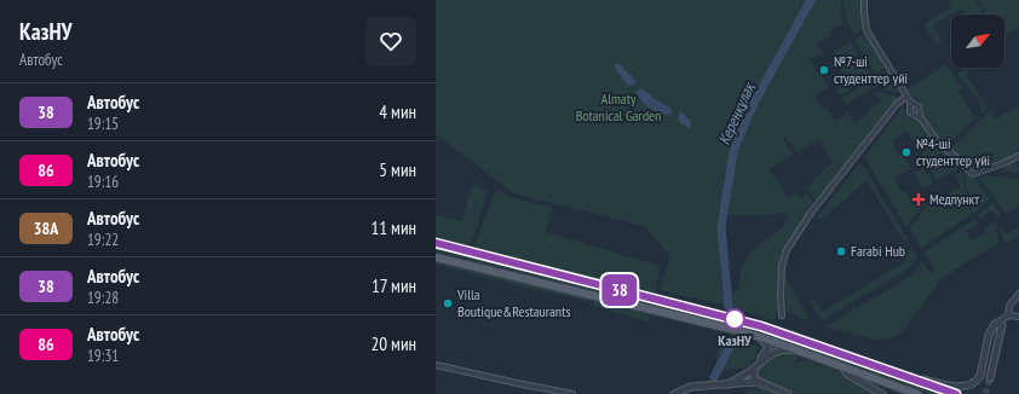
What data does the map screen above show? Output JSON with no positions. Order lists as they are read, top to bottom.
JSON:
{
  "water": ["Кереңқұлақ"],
  "parks": ["Almaty Botanical Garden"],
  "places": {
    "other": [
      "№7-ші студенттер үйі",
      "№4-ші студенттер үйі",
      "Farabi Hub",
      "Villa Boutique&Restaurants",
      "КазНУ"
    ],
    "health": ["Медпункт"]
  },
  "lines": ["bus line 38"],
  "north": "top right",
  "page": {
    "heading": ["КазНУ", "Автобус"],
    "on_map": "38",
    "list": [
      {
        "mark": "38",
        "name": "Автобус",
        "note": "19:15",
        "value": "4 мин"
      },
      {
        "mark": "86",
        "name": "Автобус",
        "note": "19:16",
        "value": "5 мин"
      },
      {
        "mark": "38А",
        "name": "Автобус",
        "note": "19:22",
        "value": "11 мин"
      },
      {
        "mark": "38",
        "name": "Автобус",
        "note": "19:28",
        "value": "17 мин"
      },
      {
        "mark": "86",
        "name": "Автобус",
        "note": "19:31",
        "value": "20 мин"
      }
    ]
  }
}
